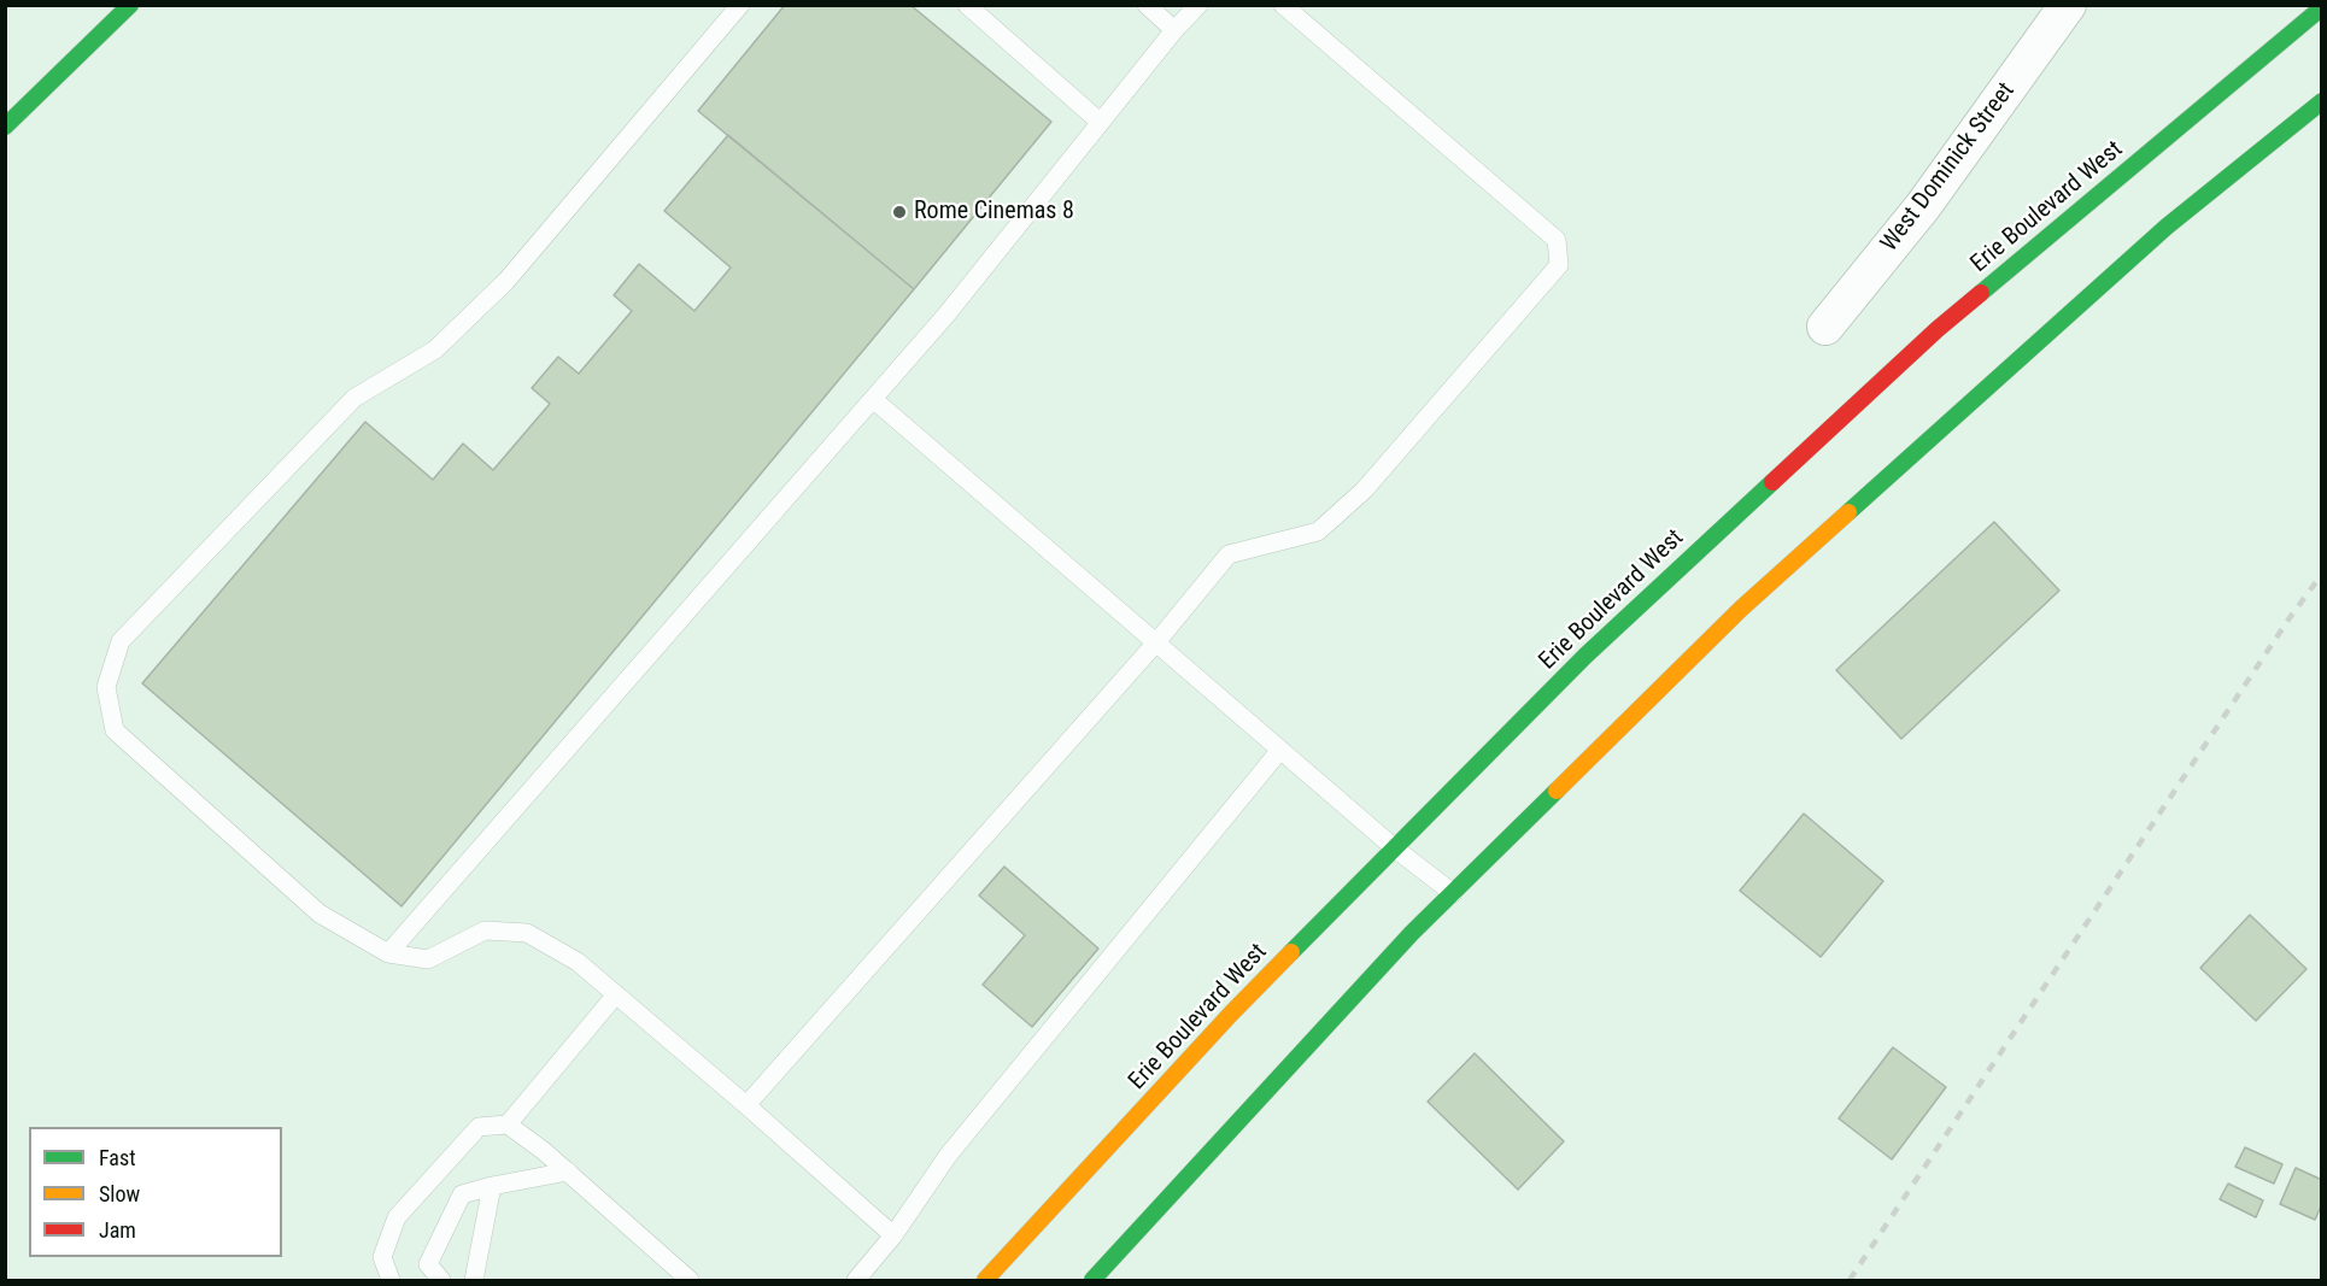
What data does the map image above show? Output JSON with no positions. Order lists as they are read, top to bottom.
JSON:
{
  "streets": {
    "main road": ["Erie Boulevard West"],
    "street": ["West Dominick Street"]
  },
  "places": ["Rome Cinemas 8"],
  "legend": ["Fast", "Slow", "Jam"]
}
